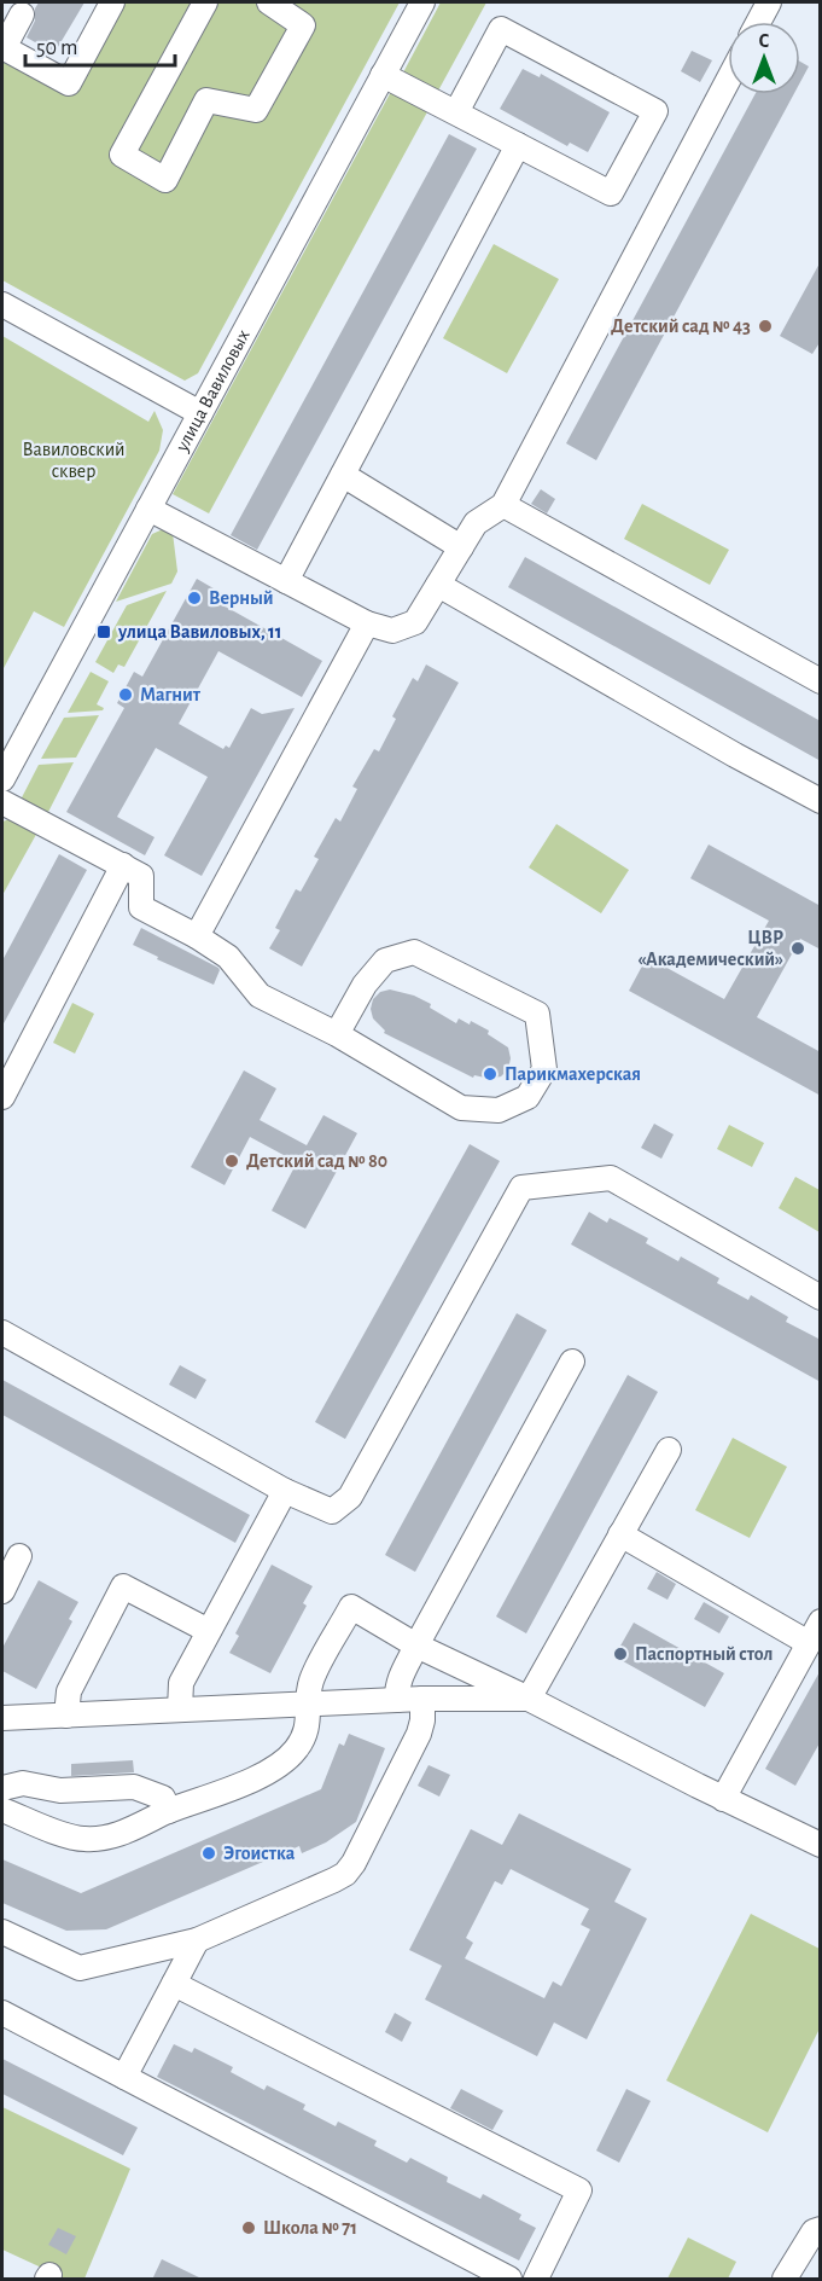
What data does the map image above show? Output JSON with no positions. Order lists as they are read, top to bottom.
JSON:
{
  "streets": {
    "street": ["улица Вавиловых"]
  },
  "parks": ["Вавиловский сквер"],
  "places": {
    "other": [
      "Детский сад № 43",
      "Верный",
      "Магнит",
      "ЦВР «Академический»",
      "Парикмахерская",
      "Детский сад № 80",
      "Паспортный стол",
      "Эгоистка",
      "Школа № 71"
    ],
    "transit": ["улица Вавиловых, 11"]
  },
  "scale_bar": "50 m",
  "north": "top"
}
